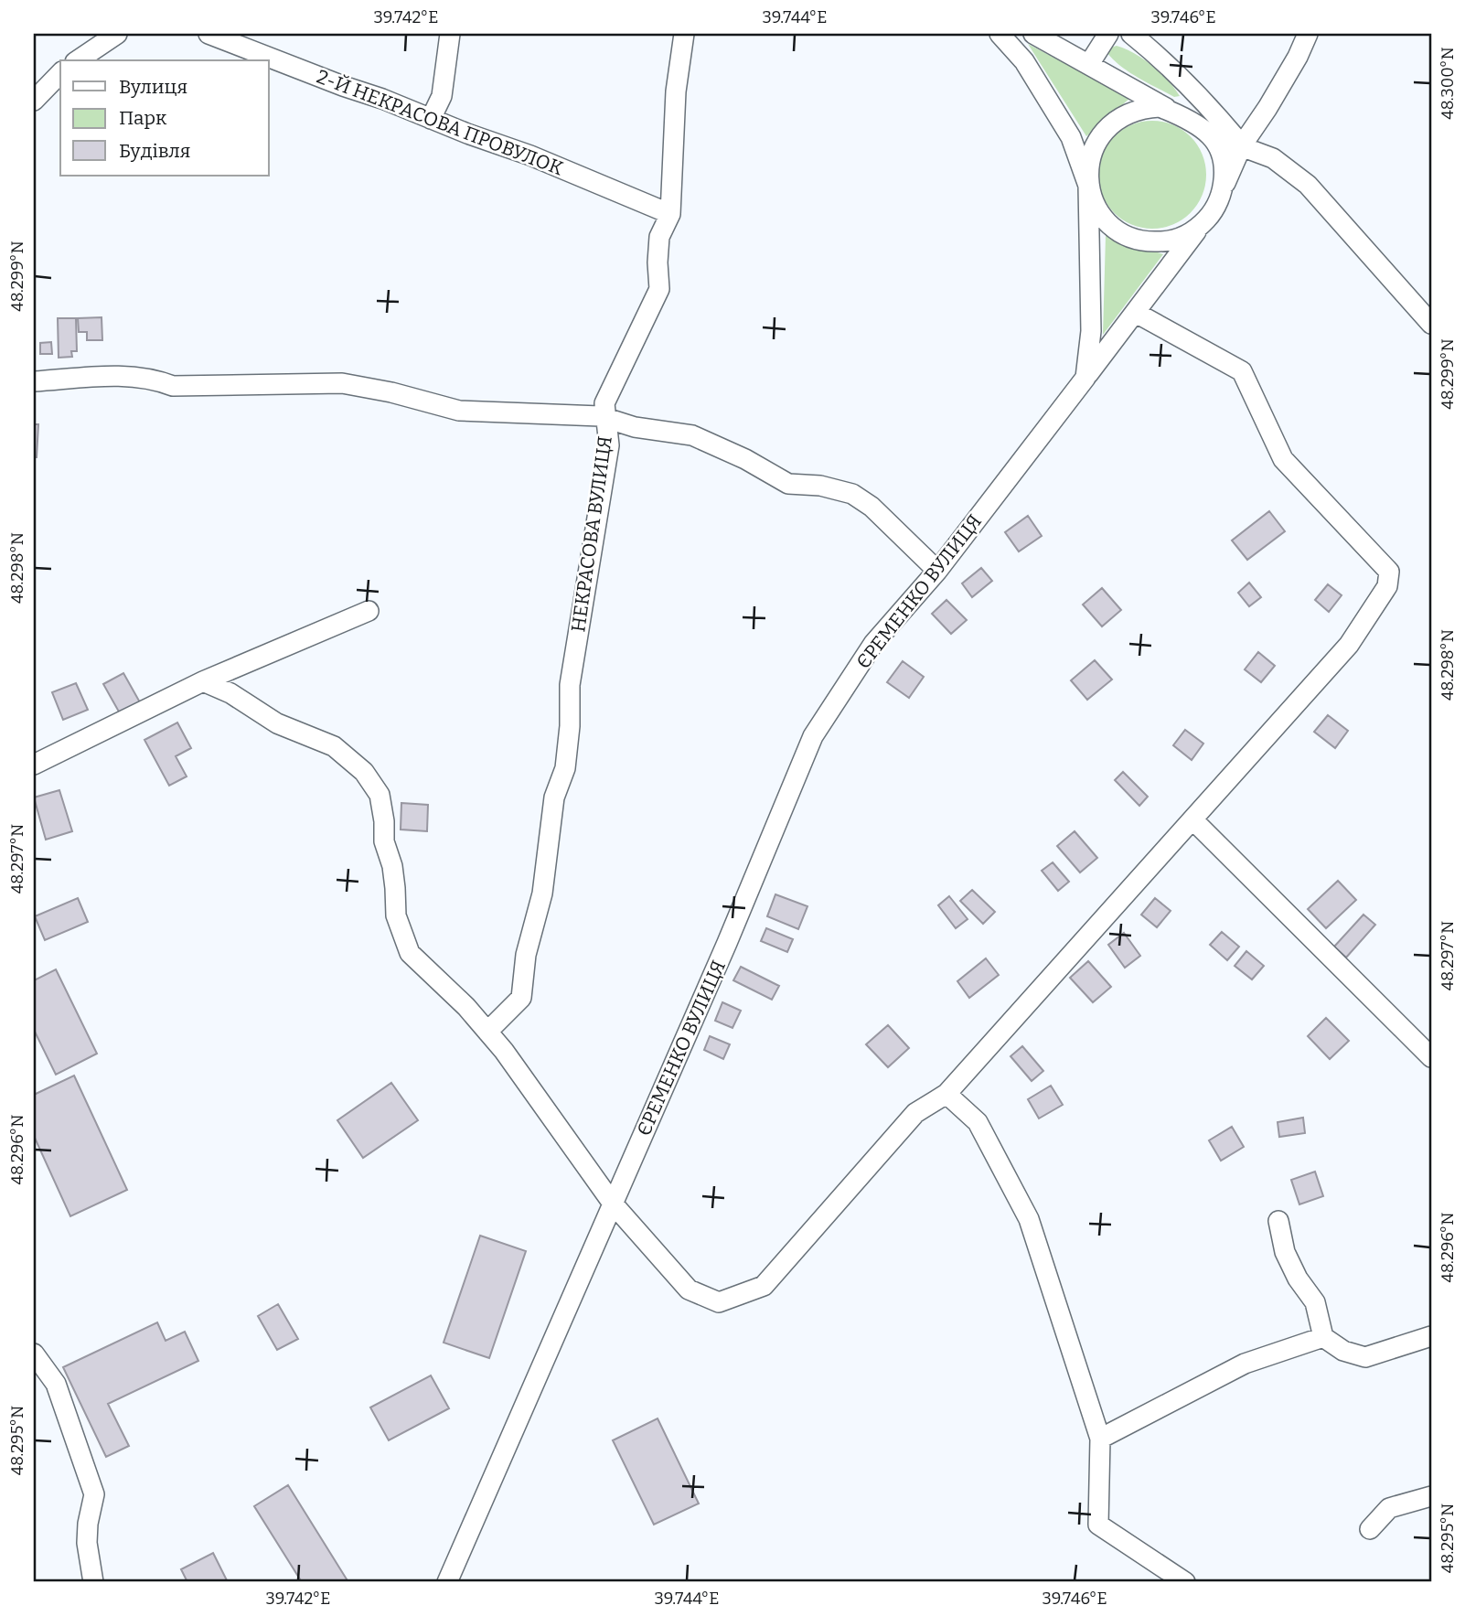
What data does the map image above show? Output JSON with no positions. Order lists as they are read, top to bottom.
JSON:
{
  "streets": {
    "street": ["2-Й НЕКРАСОВА ПРОВУЛОК", "НЕКРАСОВА ВУЛИЦЯ", "ЄРЕМЕНКО ВУЛИЦЯ"]
  },
  "crossings": [
    ["2-Й НЕКРАСОВА ПРОВУЛОК", "НЕКРАСОВА ВУЛИЦЯ"]
  ],
  "legend": ["Вулиця", "Парк", "Будівля"],
  "coordinates": [
    "39.742°E",
    "39.744°E",
    "39.746°E",
    "48.300°N",
    "48.299°N",
    "48.298°N",
    "48.297°N",
    "48.296°N",
    "48.295°N"
  ]
}
